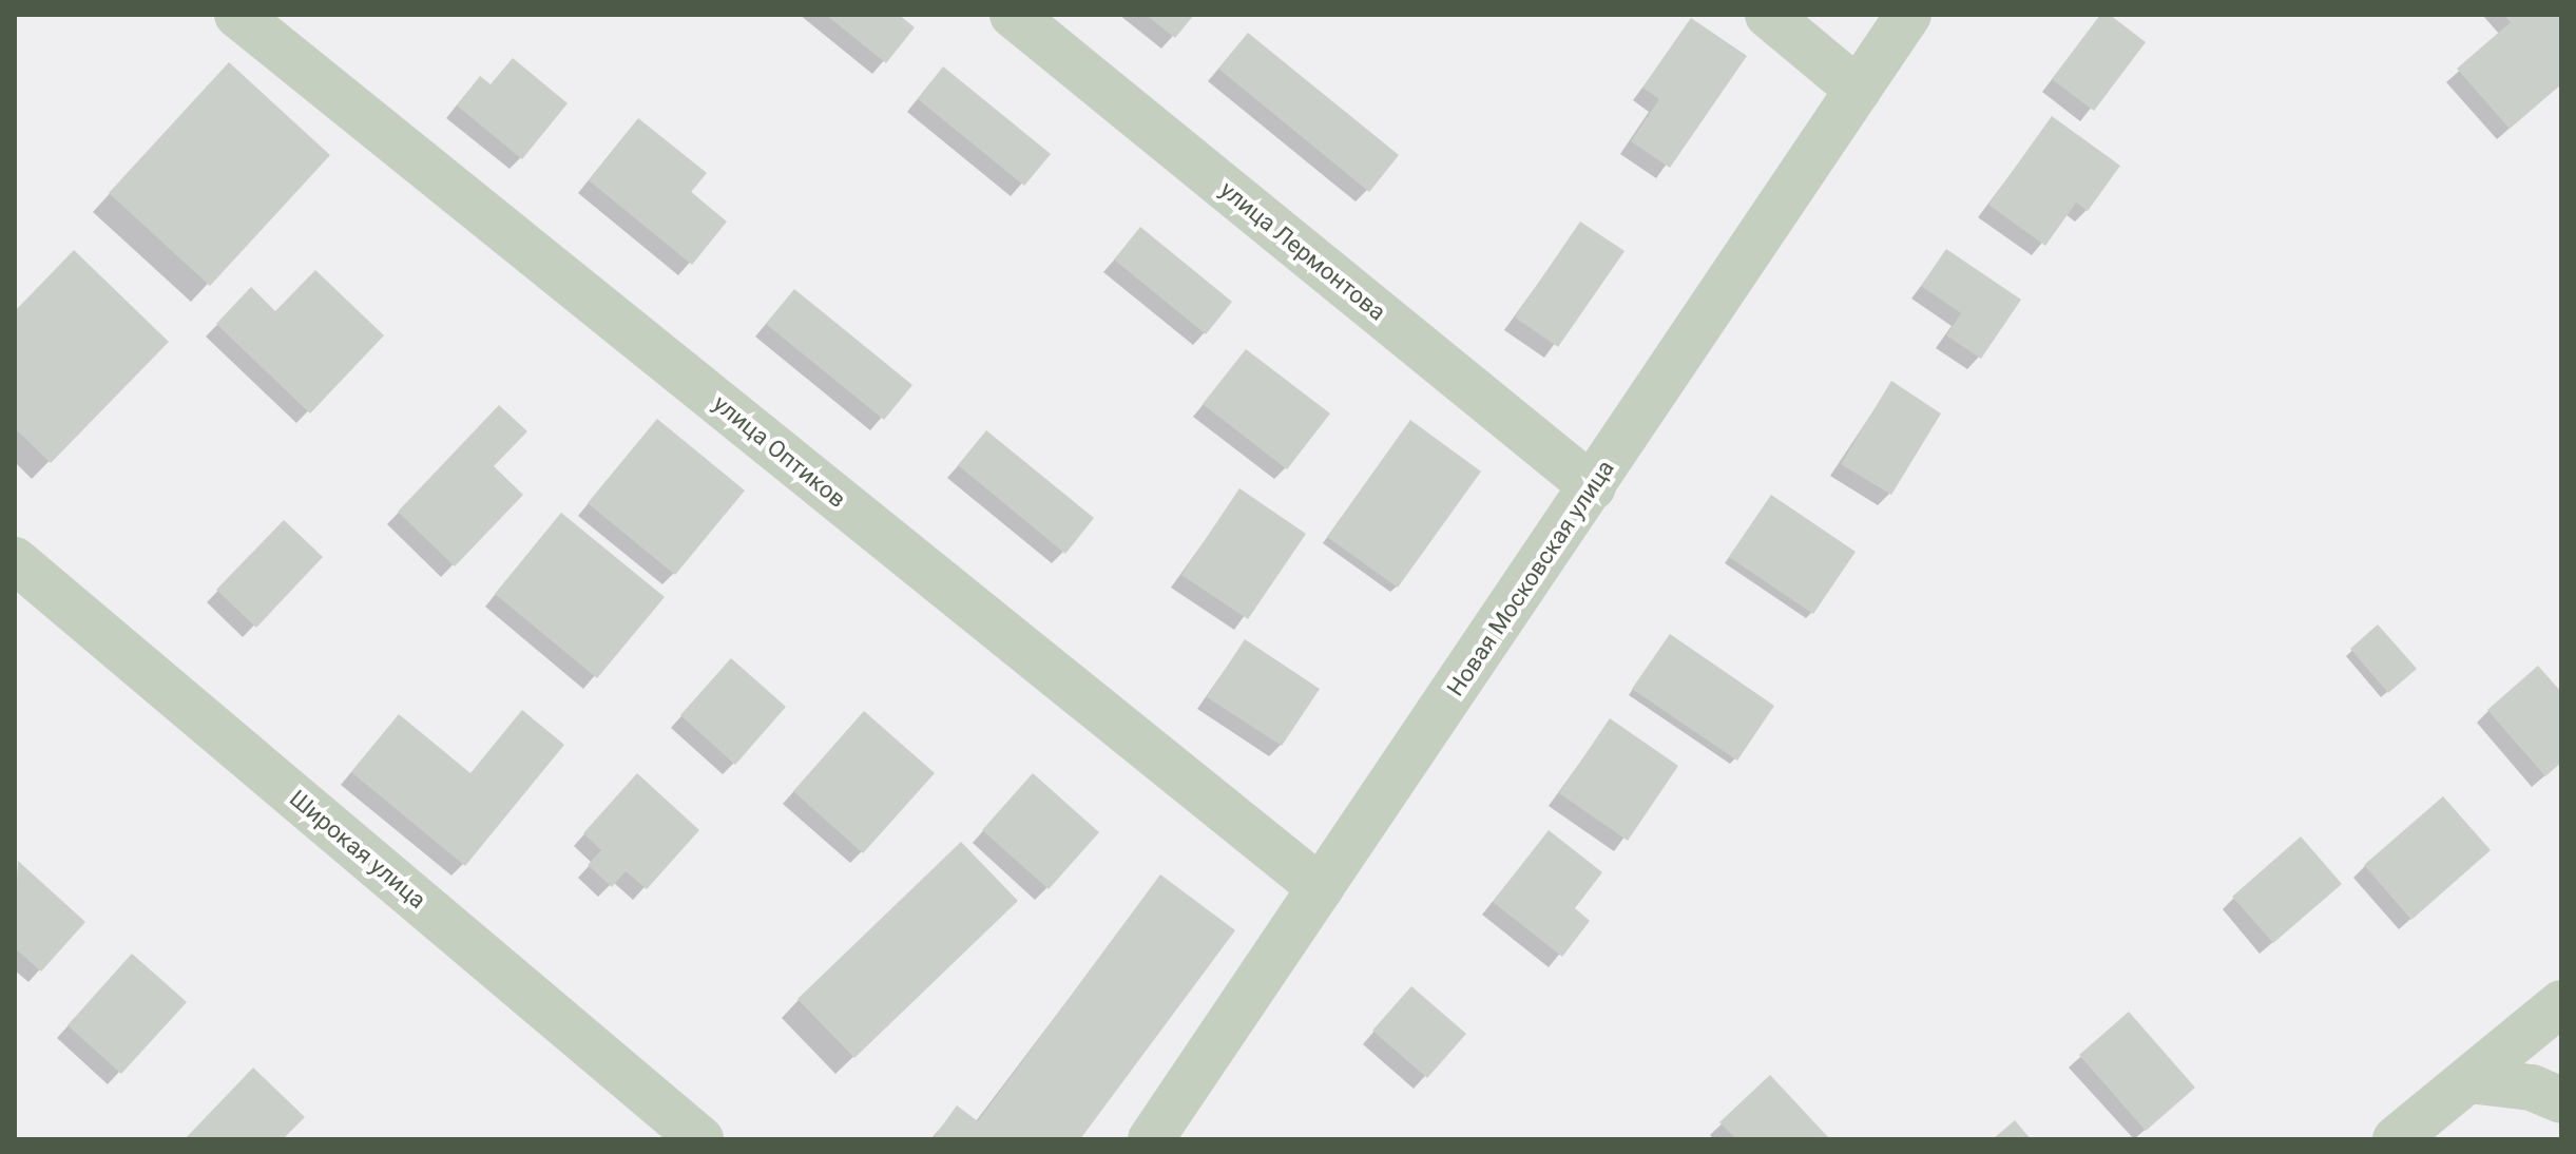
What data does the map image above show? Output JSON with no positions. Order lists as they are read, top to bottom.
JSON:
{
  "streets": {
    "street": [
      "улица Лермонтова",
      "улица Оптиков",
      "Новая Московская улица",
      "Широкая улица"
    ]
  },
  "crossings": [
    ["улица Лермонтова", "Новая Московская улица"],
    ["улица Оптиков", "Новая Московская улица"]
  ]
}
